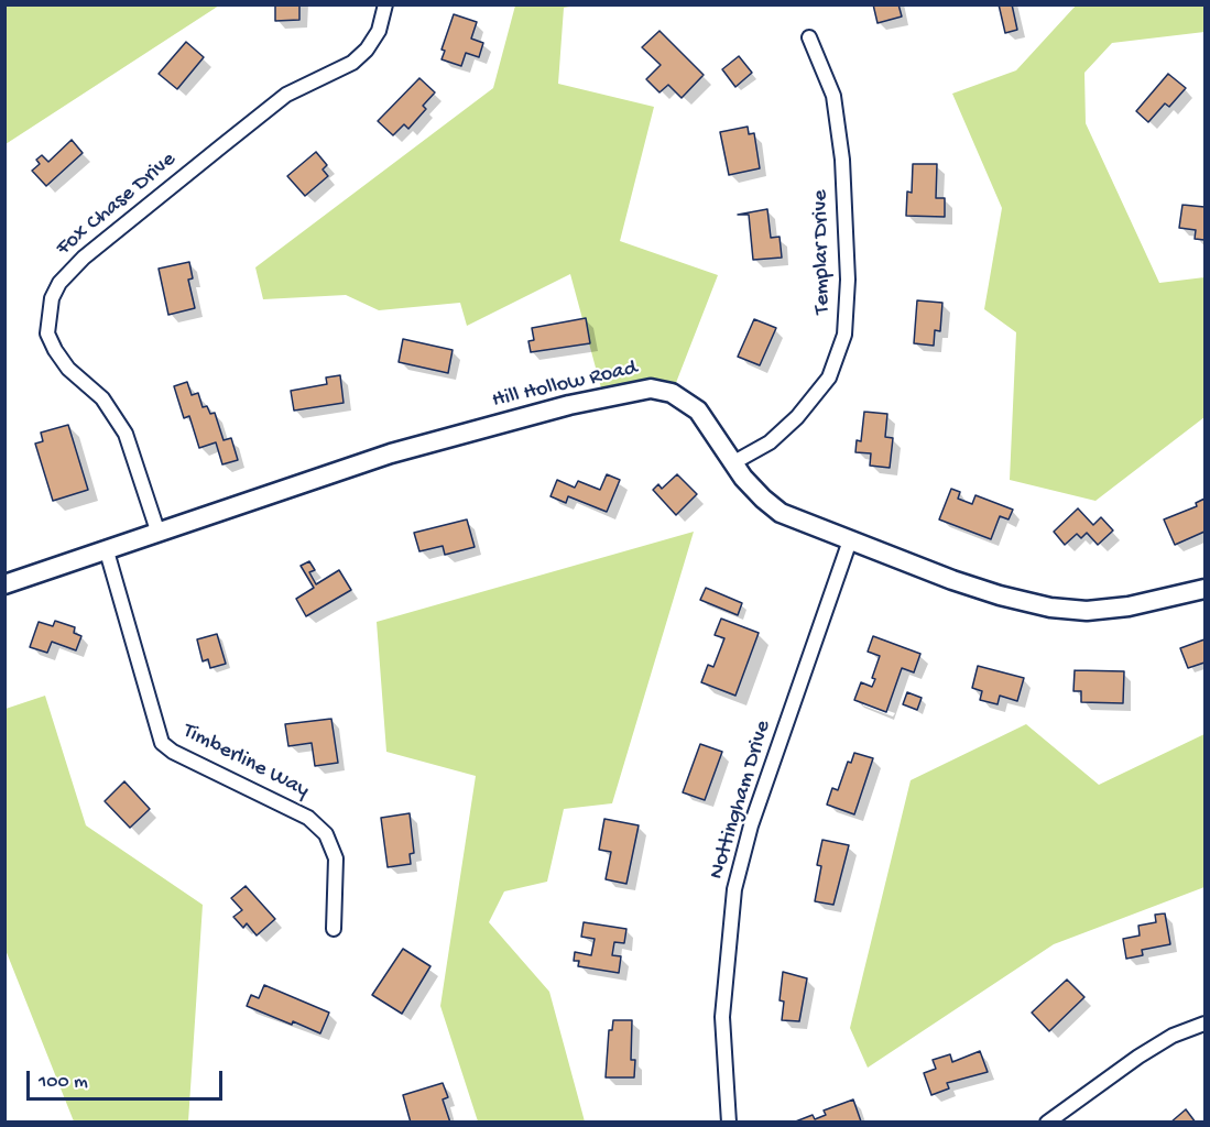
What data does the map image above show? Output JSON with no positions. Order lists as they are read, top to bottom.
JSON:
{
  "streets": {
    "street": [
      "Fox Chase Drive",
      "Templar Drive",
      "Hill Hollow Road",
      "Timberline Way",
      "Nottingham Drive"
    ]
  },
  "crossings": [
    ["Fox Chase Drive", "Hill Hollow Road"],
    ["Templar Drive", "Hill Hollow Road"],
    ["Hill Hollow Road", "Timberline Way"],
    ["Hill Hollow Road", "Nottingham Drive"]
  ],
  "scale_bar": "100 m"
}
